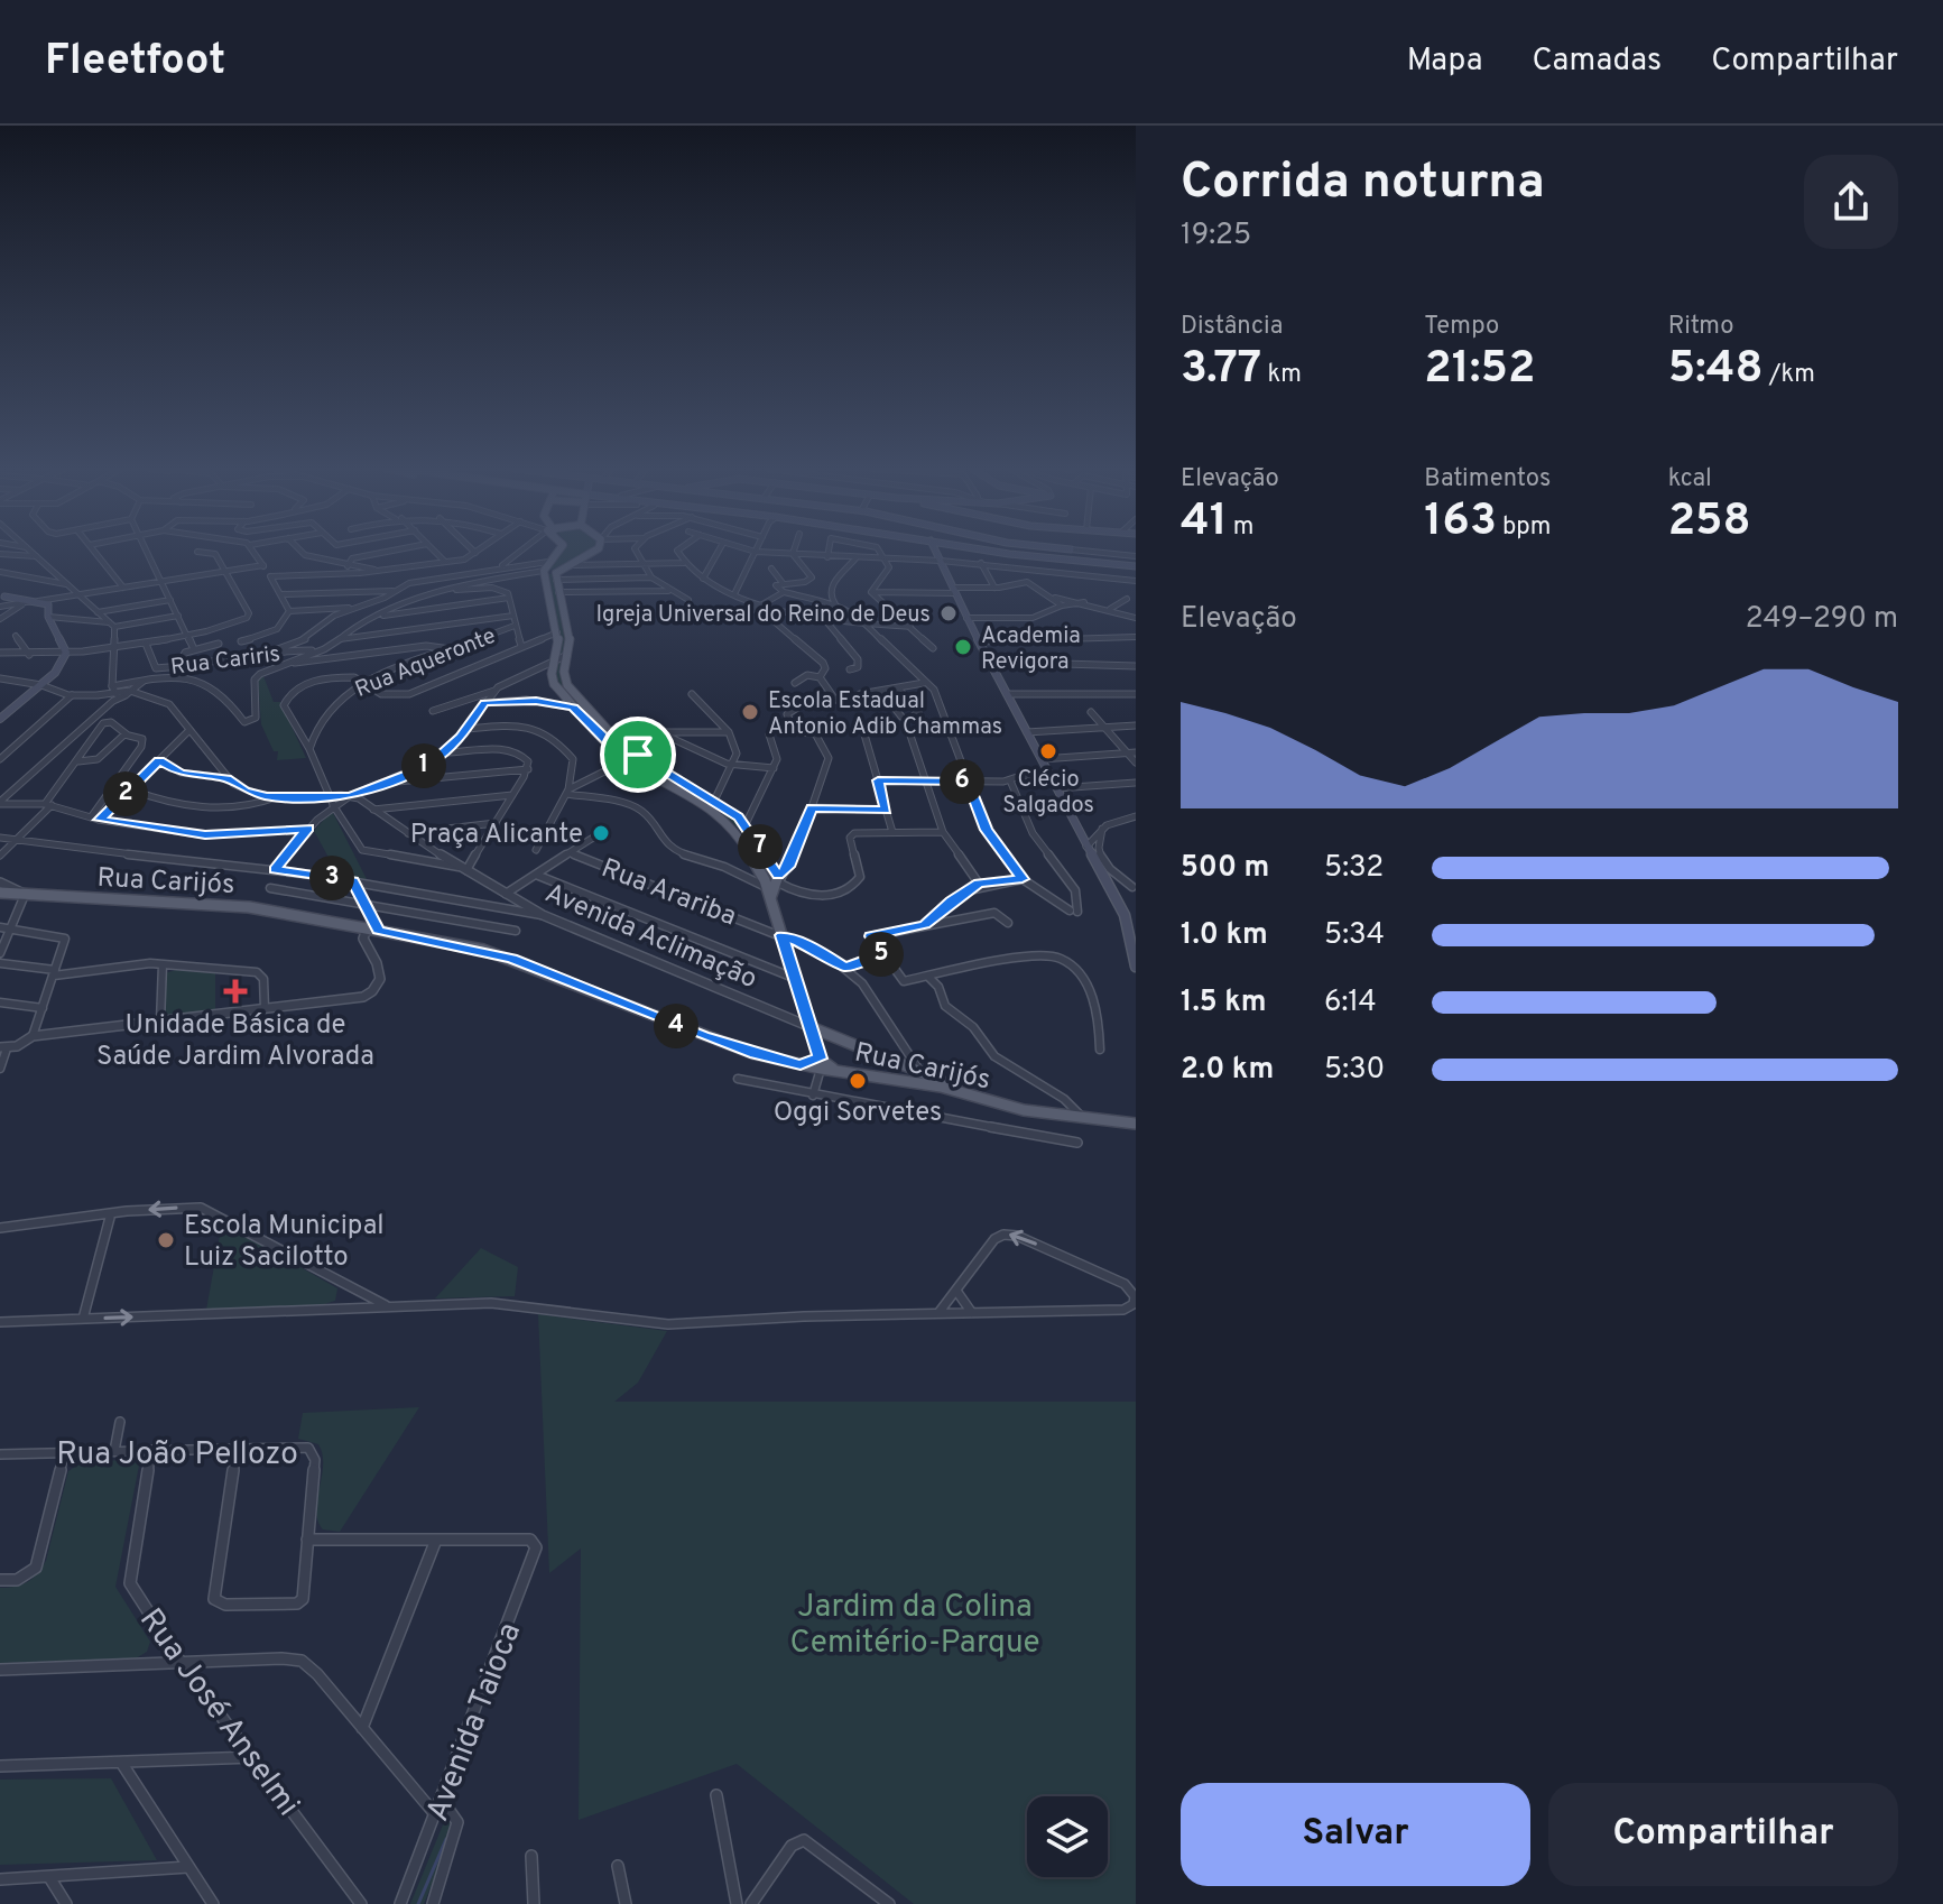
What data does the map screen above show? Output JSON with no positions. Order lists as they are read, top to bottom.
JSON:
{
  "streets": {
    "main road": ["Rua Carijós", "Avenida Aclimação"],
    "street": [
      "Rua Cariris",
      "Rua Aqueronte",
      "Rua Arariba",
      "Rua João Pellozo",
      "Rua José Anselmi",
      "Avenida Taioca"
    ]
  },
  "crossings": [
    ["Rua Carijós", "Avenida Aclimação"],
    ["Rua Arariba", "Avenida Aclimação"],
    ["Rua João Pellozo", "Rua José Anselmi"]
  ],
  "parks": ["Jardim da Colina Cemitério-Parque"],
  "places": {
    "other": [
      "Igreja Universal do Reino de Deus",
      "Academia Revigora",
      "Escola Estadual Antonio Adib Chammas",
      "Clécio Salgados",
      "Praça Alicante",
      "Oggi Sorvetes",
      "Escola Municipal Luiz Sacilotto"
    ],
    "health": ["Unidade Básica de Saúde Jardim Alvorada"]
  },
  "page": {
    "header": "Fleetfoot",
    "nav": ["Mapa", "Camadas", "Compartilhar"],
    "heading": ["Corrida noturna", "19:25"],
    "stats": [
      ["Distância", "3.77 km"],
      ["Tempo", "21:52"],
      ["Ritmo", "5:48 /km"],
      ["Elevação", "41 m"],
      ["Batimentos", "163 bpm"],
      ["kcal", "258"]
    ],
    "chart": ["Elevação", "249–290 m"],
    "pins": [
      "1",
      "6",
      "2",
      "7",
      "3",
      "5",
      "4"
    ],
    "list": [
      {
        "name": "500 m",
        "note": "5:32"
      },
      {
        "name": "1.0 km",
        "note": "5:34"
      },
      {
        "name": "1.5 km",
        "note": "6:14"
      },
      {
        "name": "2.0 km",
        "note": "5:30"
      }
    ],
    "buttons": ["Salvar", "Compartilhar"]
  }
}
